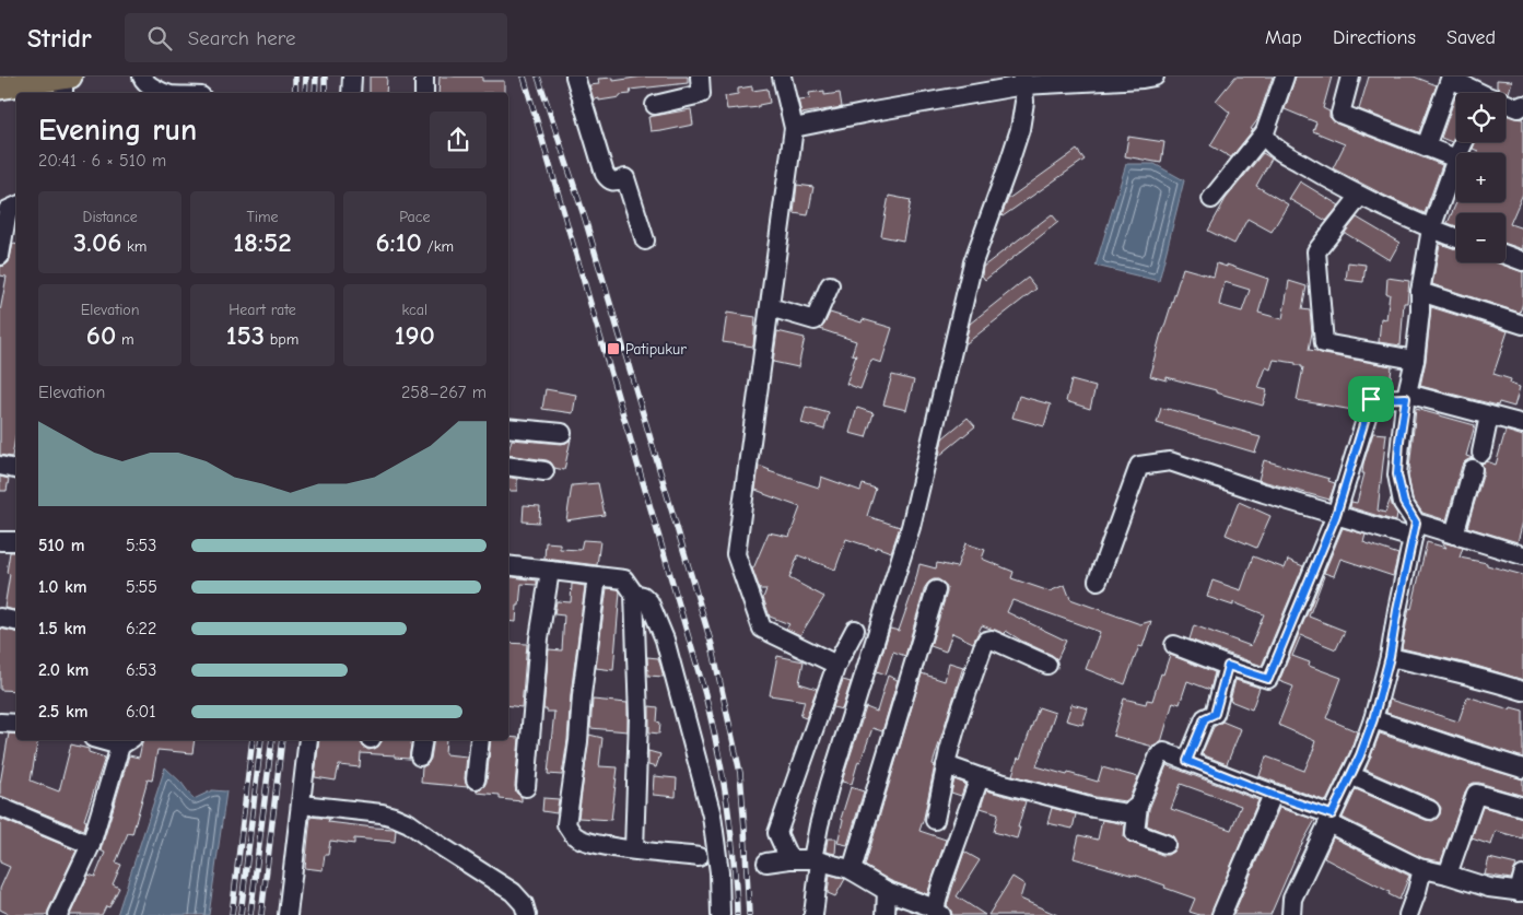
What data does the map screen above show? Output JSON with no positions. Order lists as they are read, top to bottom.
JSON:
{
  "places": {
    "transit": ["Patipukur"]
  },
  "page": {
    "header": "Stridr",
    "search": "Search here",
    "nav": ["Map", "Directions", "Saved"],
    "map_buttons": ["+", "−"],
    "heading": ["Evening run", "20:41 · 6 × 510 m"],
    "stats": [
      ["Distance", "3.06 km"],
      ["Time", "18:52"],
      ["Pace", "6:10 /km"],
      ["Elevation", "60 m"],
      ["Heart rate", "153 bpm"],
      ["kcal", "190"]
    ],
    "chart": ["Elevation", "258–267 m"],
    "list": [
      {
        "name": "510 m",
        "note": "5:53"
      },
      {
        "name": "1.0 km",
        "note": "5:55"
      },
      {
        "name": "1.5 km",
        "note": "6:22"
      },
      {
        "name": "2.0 km",
        "note": "6:53"
      },
      {
        "name": "2.5 km",
        "note": "6:01"
      }
    ]
  }
}
